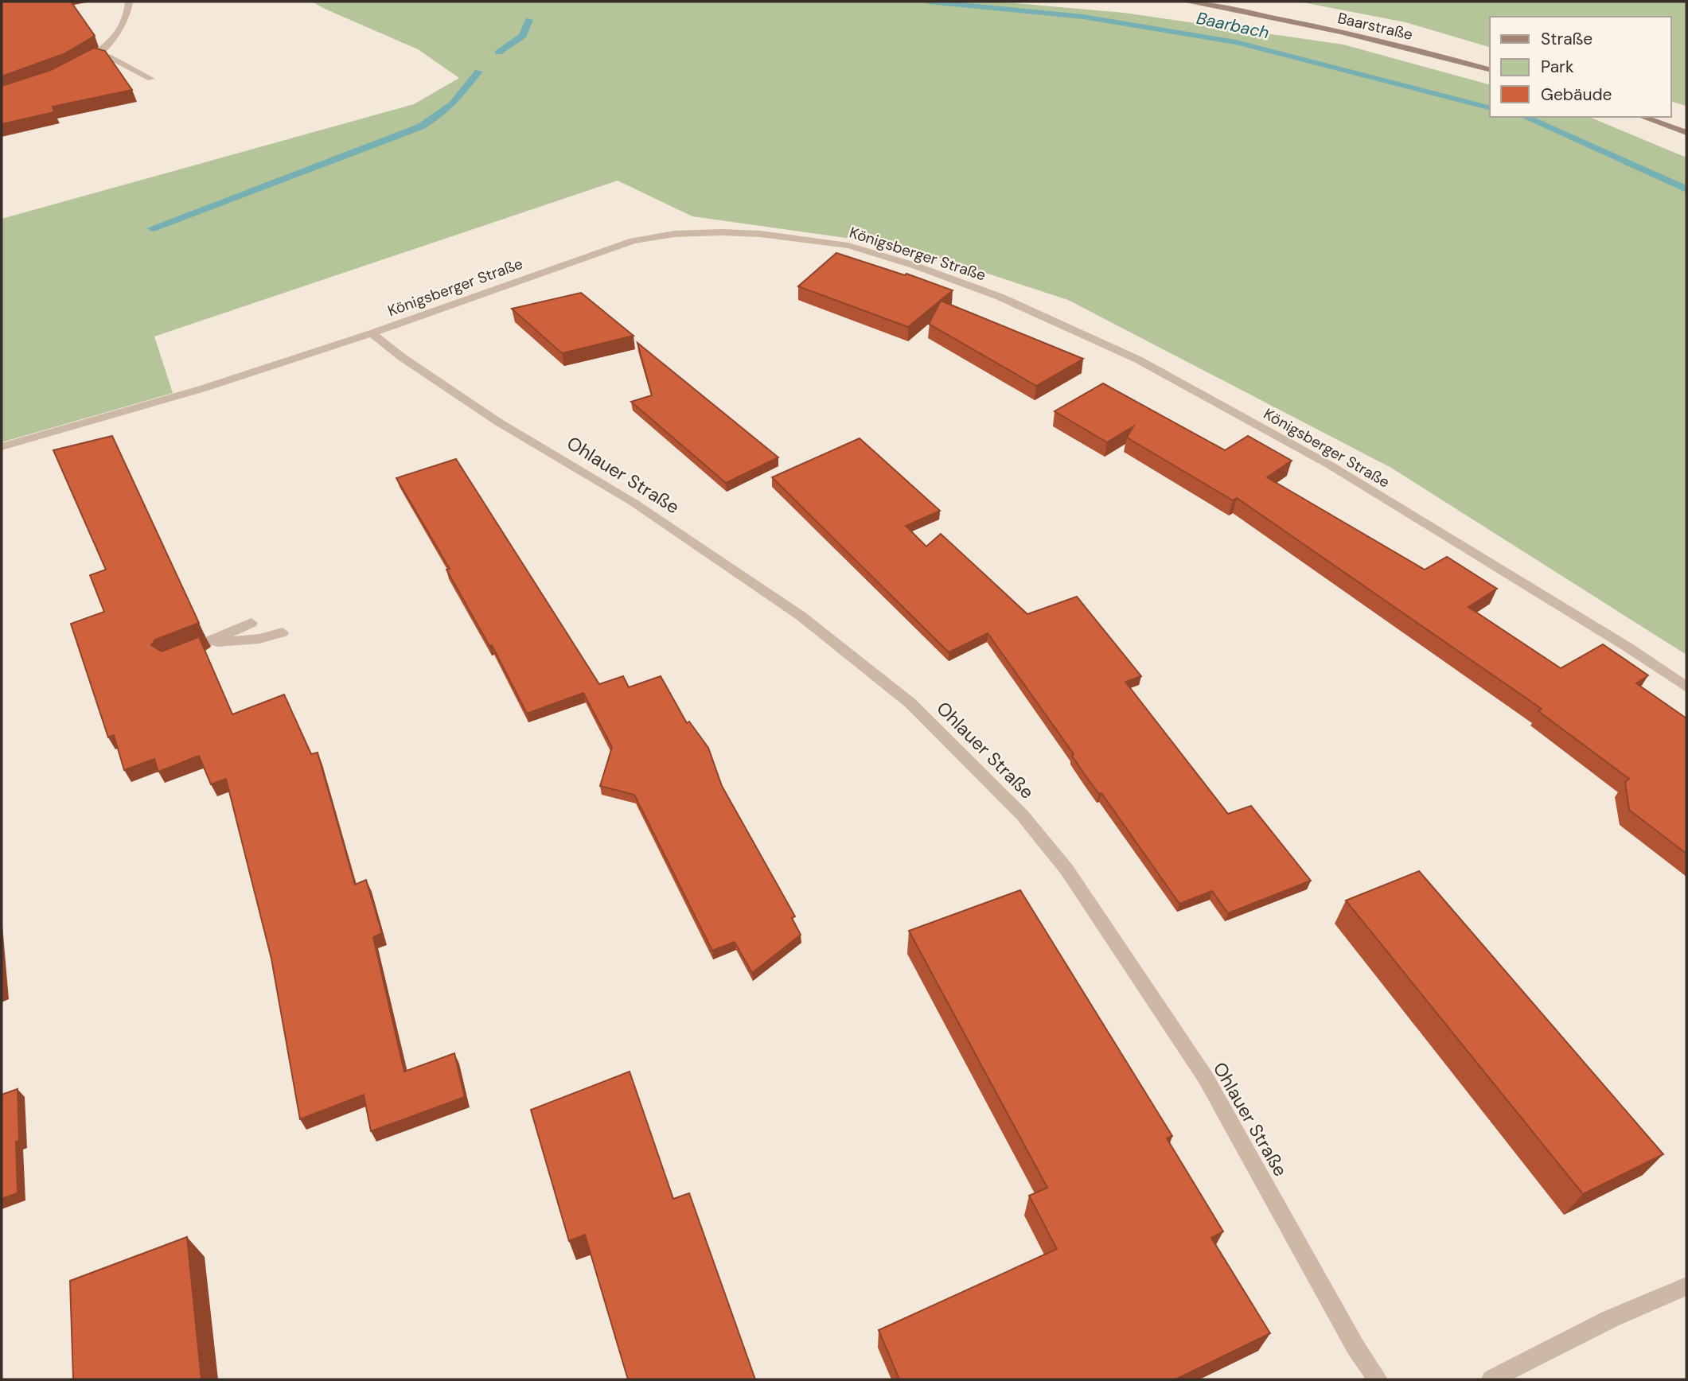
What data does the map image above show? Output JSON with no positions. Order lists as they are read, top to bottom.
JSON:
{
  "streets": {
    "main road": ["Baarstraße"],
    "street": ["Königsberger Straße", "Ohlauer Straße"]
  },
  "crossings": [
    ["Königsberger Straße", "Ohlauer Straße"]
  ],
  "water": ["Baarbach"],
  "legend": ["Straße", "Park", "Gebäude"]
}
